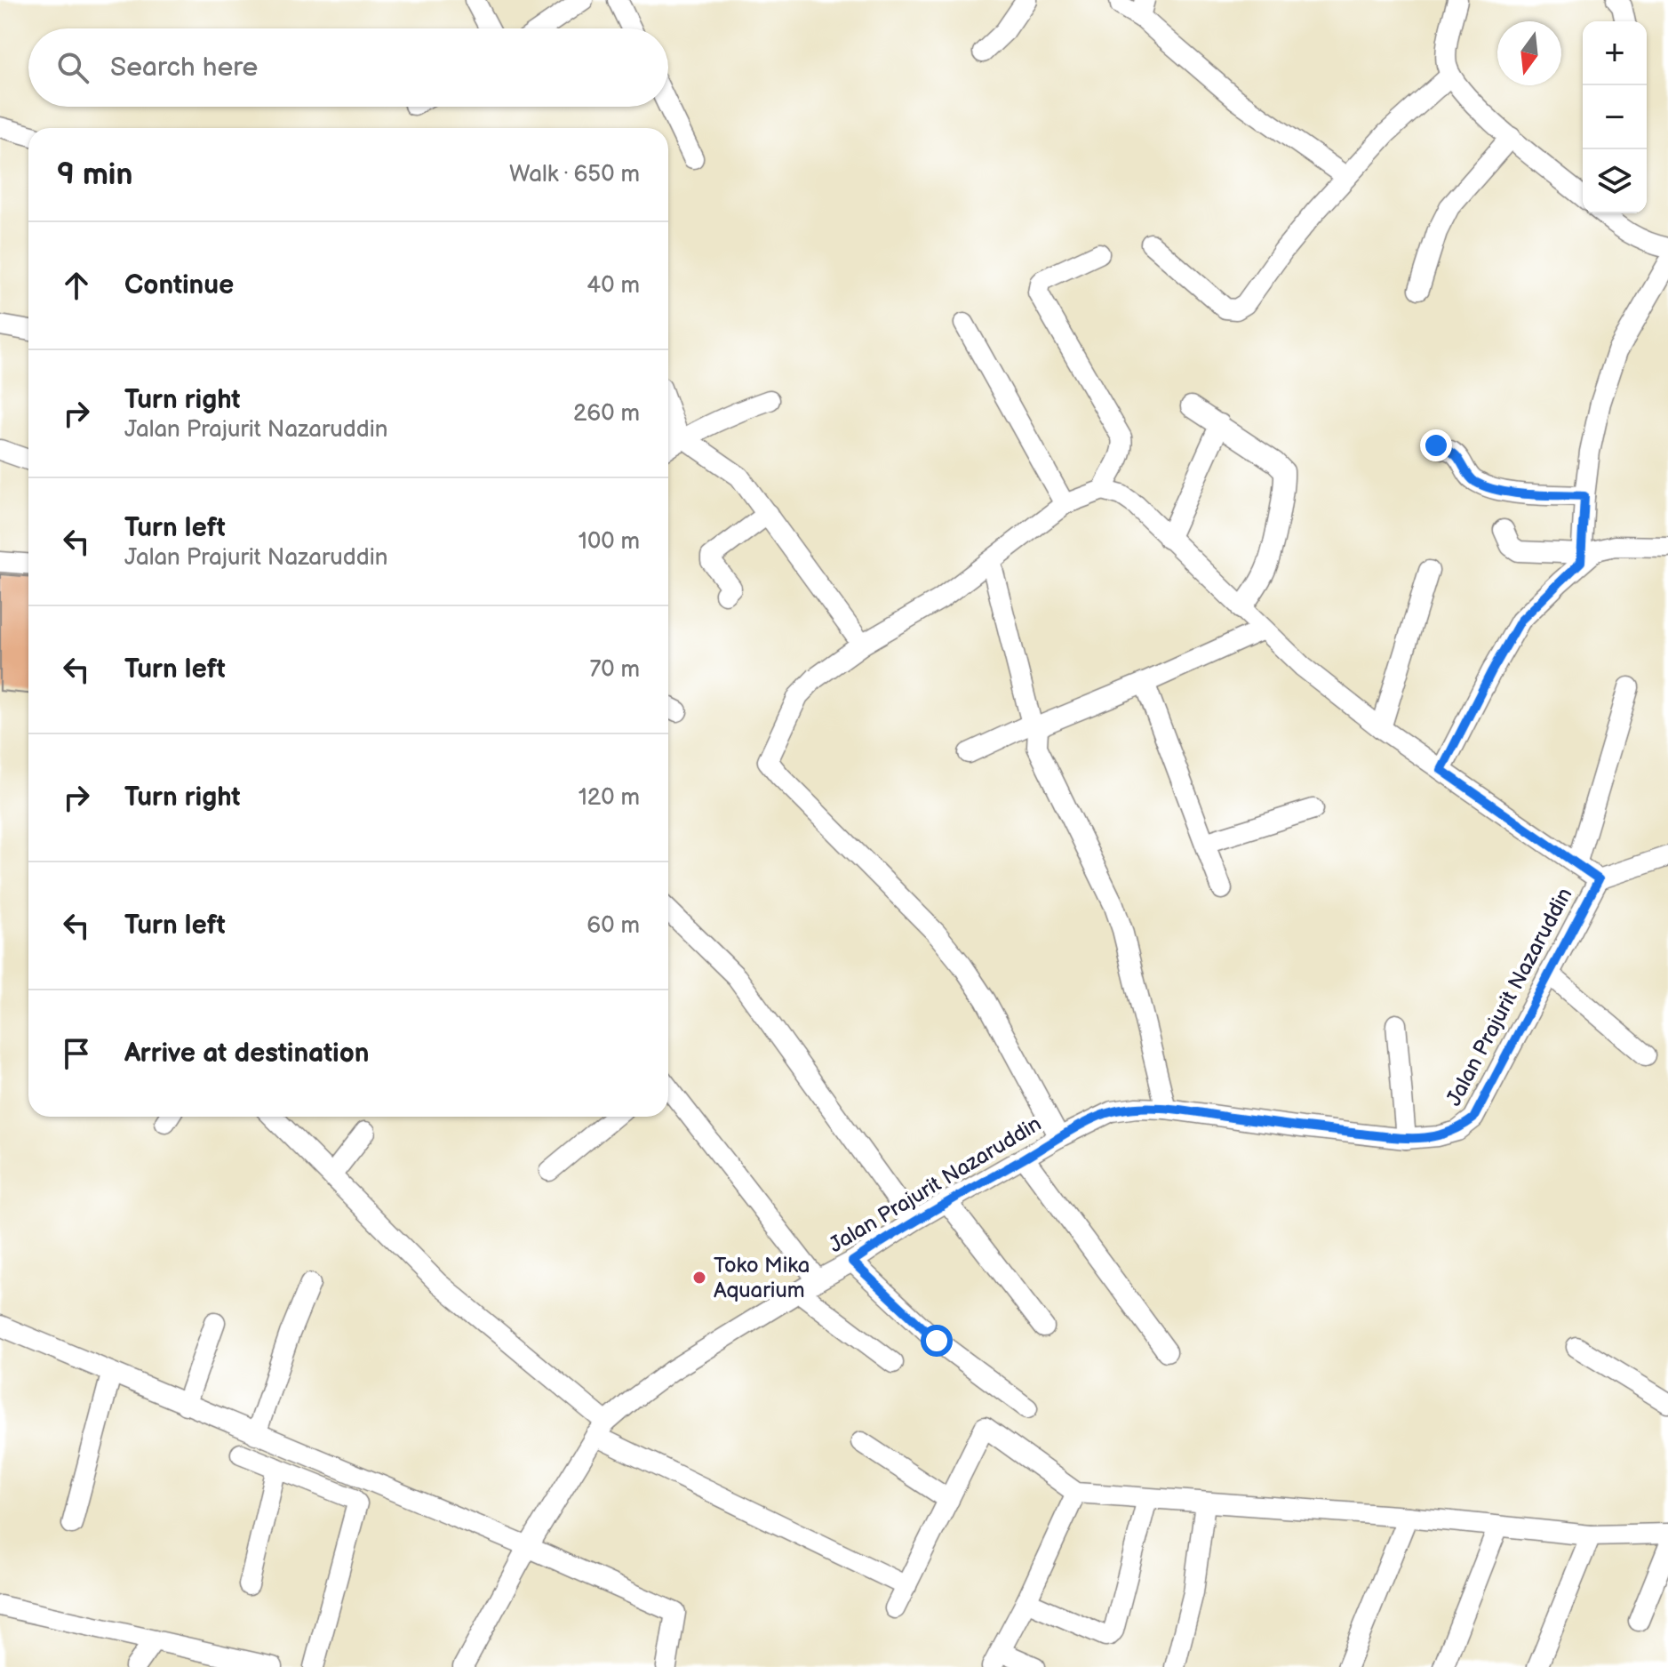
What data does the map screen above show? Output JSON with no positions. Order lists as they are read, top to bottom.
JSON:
{
  "streets": {
    "street": ["Jalan Prajurit Nazaruddin"]
  },
  "places": ["Toko Mika Aquarium"],
  "north": "bottom",
  "page": {
    "map_buttons": ["+", "−"],
    "search": "Search here",
    "heading": ["9 min", "Walk · 650 m"],
    "list": [
      ["Continue", "40 m"],
      ["Turn right", "Jalan Prajurit Nazaruddin", "260 m"],
      ["Turn left", "Jalan Prajurit Nazaruddin", "100 m"],
      ["Turn left", "70 m"],
      ["Turn right", "120 m"],
      ["Turn left", "60 m"],
      "Arrive at destination"
    ]
  }
}
